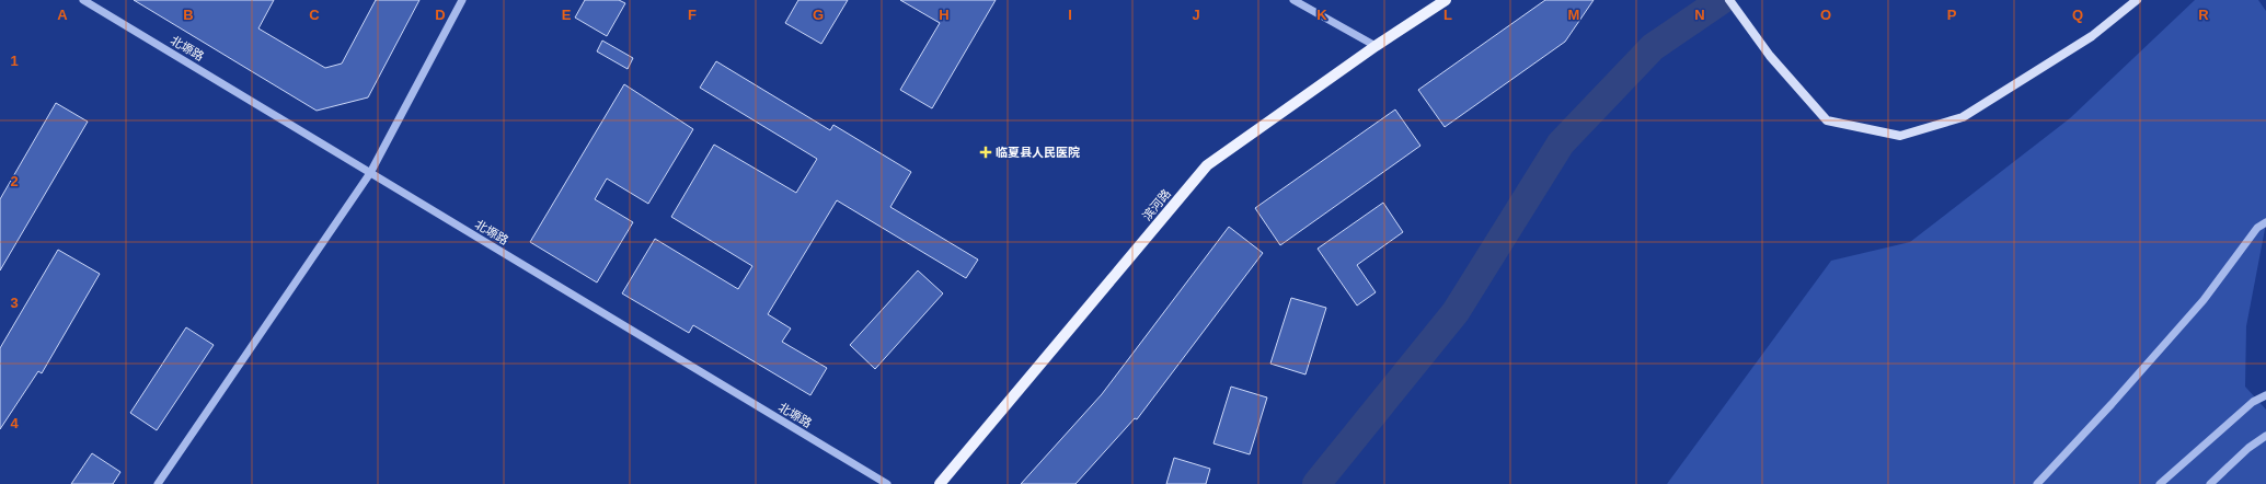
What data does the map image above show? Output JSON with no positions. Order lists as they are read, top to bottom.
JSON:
{
  "streets": {
    "main road": ["滨河路"],
    "street": ["北塬路"]
  },
  "places": {
    "health": ["临夏县人民医院"]
  },
  "grid": {
    "columns": [
      "A",
      "B",
      "C",
      "D",
      "E",
      "F",
      "G",
      "H",
      "I",
      "J",
      "K",
      "L",
      "M",
      "N",
      "O",
      "P",
      "Q",
      "R"
    ],
    "rows": [
      "1",
      "2",
      "3",
      "4"
    ]
  }
}
